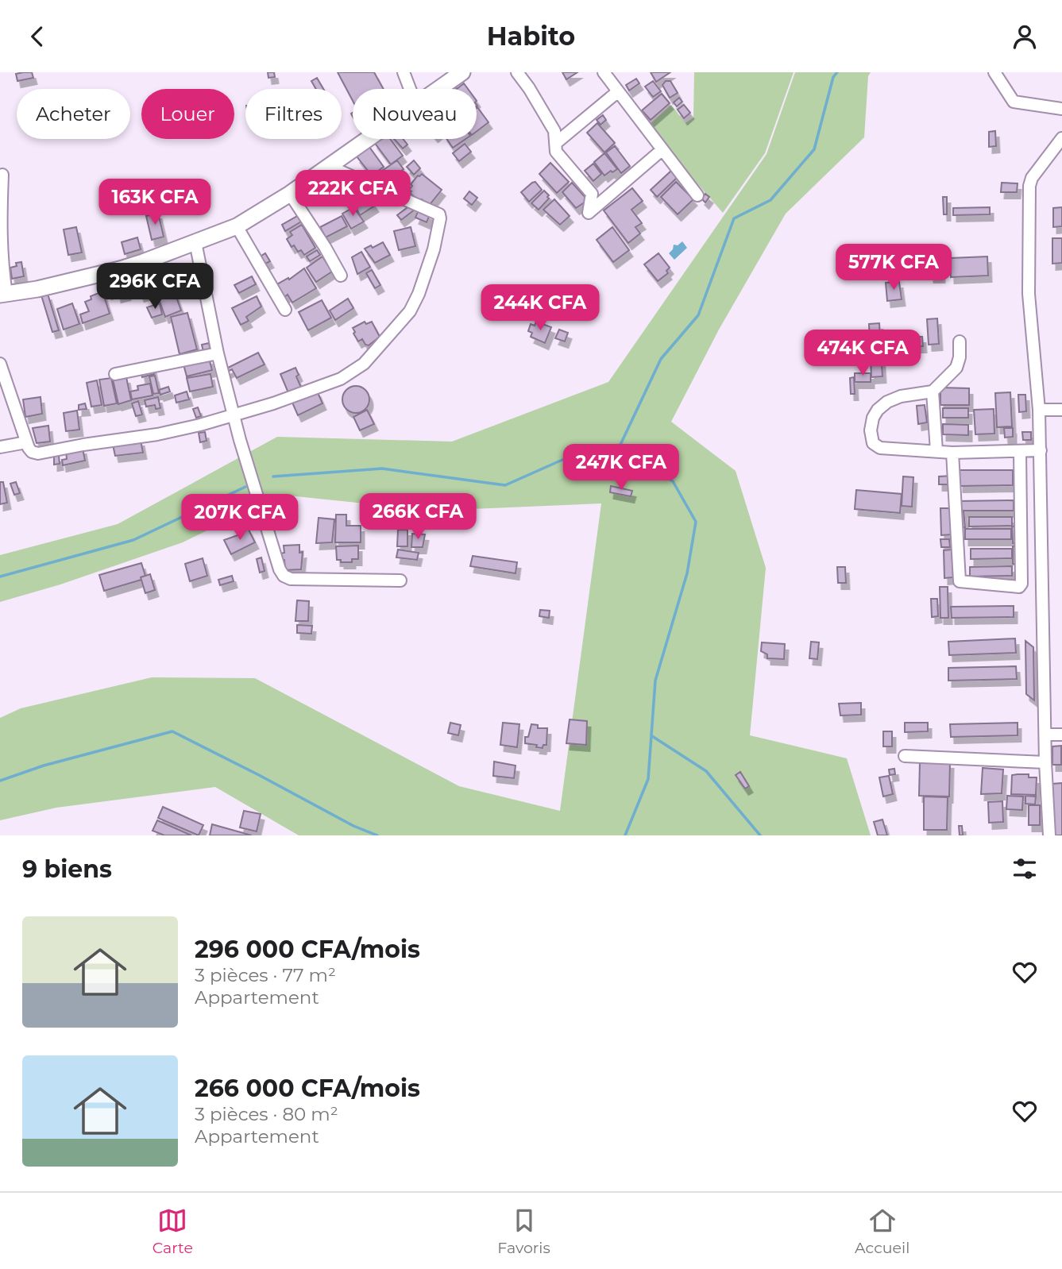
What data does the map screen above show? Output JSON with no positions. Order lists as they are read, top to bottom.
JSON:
{
  "page": {
    "header": "Habito",
    "chip": [
      "Acheter",
      "Louer",
      "Filtres",
      "Nouveau"
    ],
    "price": [
      "222K CFA",
      "163K CFA",
      "577K CFA",
      "296K CFA",
      "244K CFA",
      "474K CFA",
      "247K CFA",
      "266K CFA",
      "207K CFA"
    ],
    "heading": "9 biens",
    "list": [
      {
        "name": "296 000 CFA/mois",
        "note": "3 pièces · 77 m² · Appartement"
      },
      {
        "name": "266 000 CFA/mois",
        "note": "3 pièces · 80 m² · Appartement"
      }
    ],
    "tabs": ["Carte", "Favoris", "Accueil"]
  }
}
